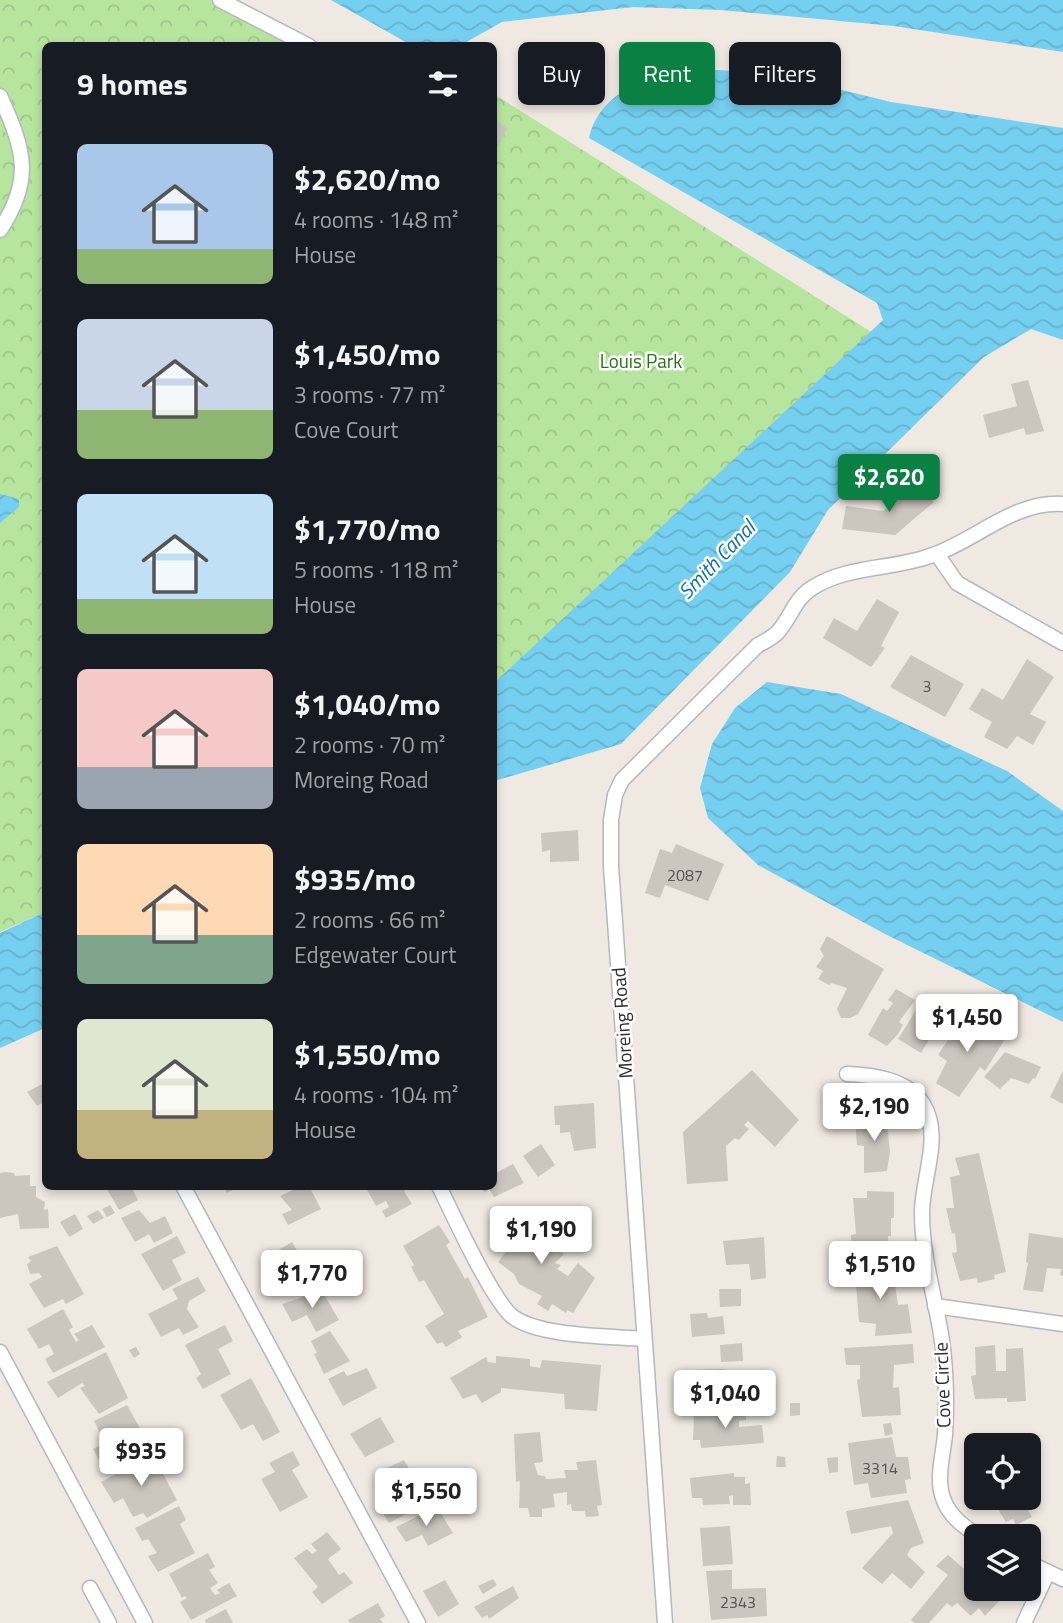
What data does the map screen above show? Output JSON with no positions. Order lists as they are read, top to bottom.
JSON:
{
  "streets": {
    "street": ["Moreing Road", "Cove Circle"]
  },
  "water": ["Smith Canal"],
  "parks": ["Louis Park"],
  "house_numbers": [
    "3",
    "2087",
    "3314",
    "2343"
  ],
  "page": {
    "chip": ["Buy", "Rent", "Filters"],
    "heading": "9 homes",
    "list": [
      {
        "name": "$2,620/mo",
        "note": "4 rooms · 148 m² · House"
      },
      {
        "name": "$1,450/mo",
        "note": "3 rooms · 77 m² · Cove Court"
      },
      {
        "name": "$1,770/mo",
        "note": "5 rooms · 118 m² · House"
      },
      {
        "name": "$1,040/mo",
        "note": "2 rooms · 70 m² · Moreing Road"
      },
      {
        "name": "$935/mo",
        "note": "2 rooms · 66 m² · Edgewater Court"
      },
      {
        "name": "$1,550/mo",
        "note": "4 rooms · 104 m² · House"
      }
    ],
    "price": [
      "$2,620",
      "$1,450",
      "$2,190",
      "$1,190",
      "$1,510",
      "$1,770",
      "$1,040",
      "$935",
      "$1,550"
    ]
  }
}
